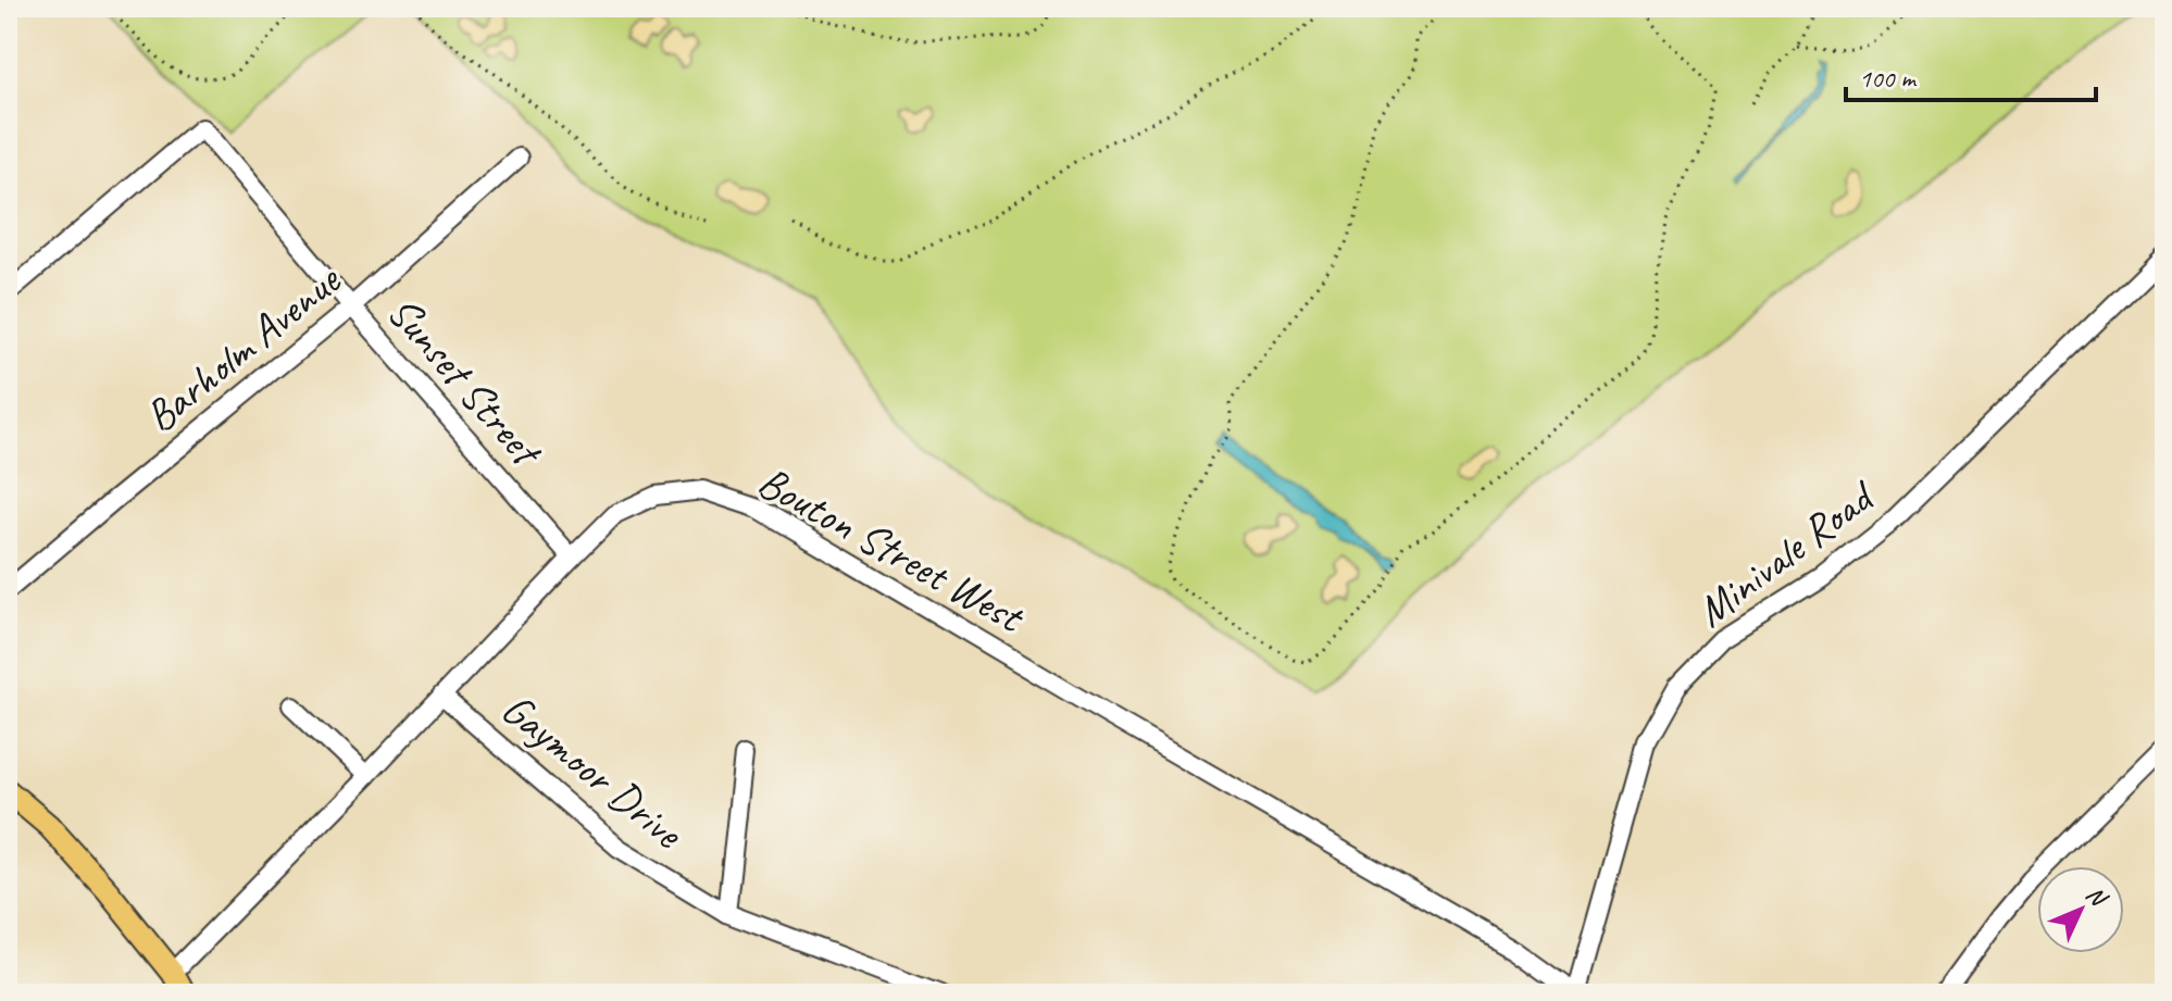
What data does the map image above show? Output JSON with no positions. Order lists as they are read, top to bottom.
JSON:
{
  "streets": {
    "street": [
      "Barholm Avenue",
      "Sunset Street",
      "Bouton Street West",
      "Minivale Road",
      "Gaymoor Drive"
    ]
  },
  "crossings": [
    ["Barholm Avenue", "Sunset Street"],
    ["Sunset Street", "Bouton Street West"],
    ["Bouton Street West", "Minivale Road"],
    ["Bouton Street West", "Gaymoor Drive"]
  ],
  "scale_bar": "100 m",
  "north": "top right"
}
